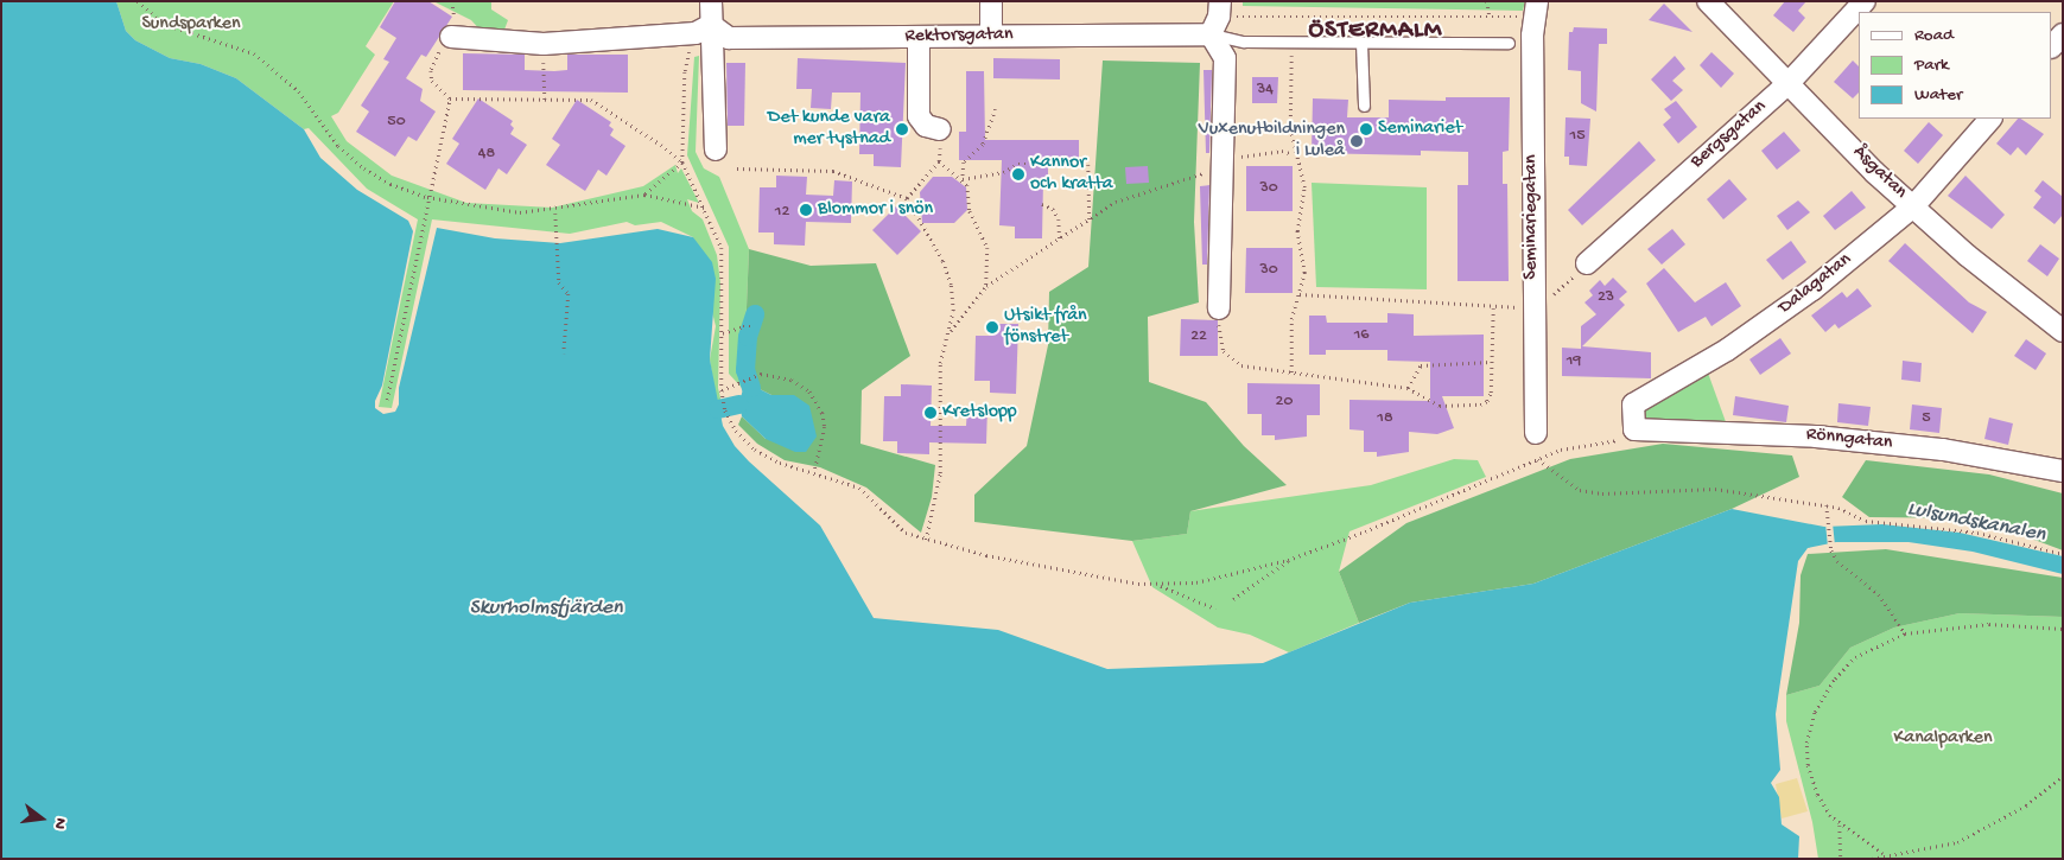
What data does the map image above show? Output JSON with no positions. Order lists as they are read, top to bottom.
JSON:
{
  "streets": {
    "street": [
      "Rektorsgatan",
      "Bergsgatan",
      "Åsgatan",
      "Seminariegatan",
      "Dalagatan",
      "Rönngatan"
    ]
  },
  "crossings": [
    ["Bergsgatan", "Åsgatan"],
    ["Åsgatan", "Dalagatan"],
    ["Dalagatan", "Rönngatan"]
  ],
  "districts": ["ÖSTERMALM"],
  "water": ["Lulsundskanalen", "Skurholmsfjärden"],
  "parks": ["Sundsparken", "Kanalparken"],
  "places": [
    "Det kunde vara mer tystnad",
    "Seminariet",
    "Vuxenutbildningen i Luleå",
    "Kannor och kratta",
    "Blommor i snön",
    "Utsikt från fönstret",
    "Kretslopp"
  ],
  "house_numbers": [
    "34",
    "50",
    "15",
    "48",
    "30",
    "12",
    "30",
    "23",
    "16",
    "22",
    "19",
    "20",
    "18",
    "5"
  ],
  "legend": ["Road", "Park", "Water"],
  "north": "right"
}
